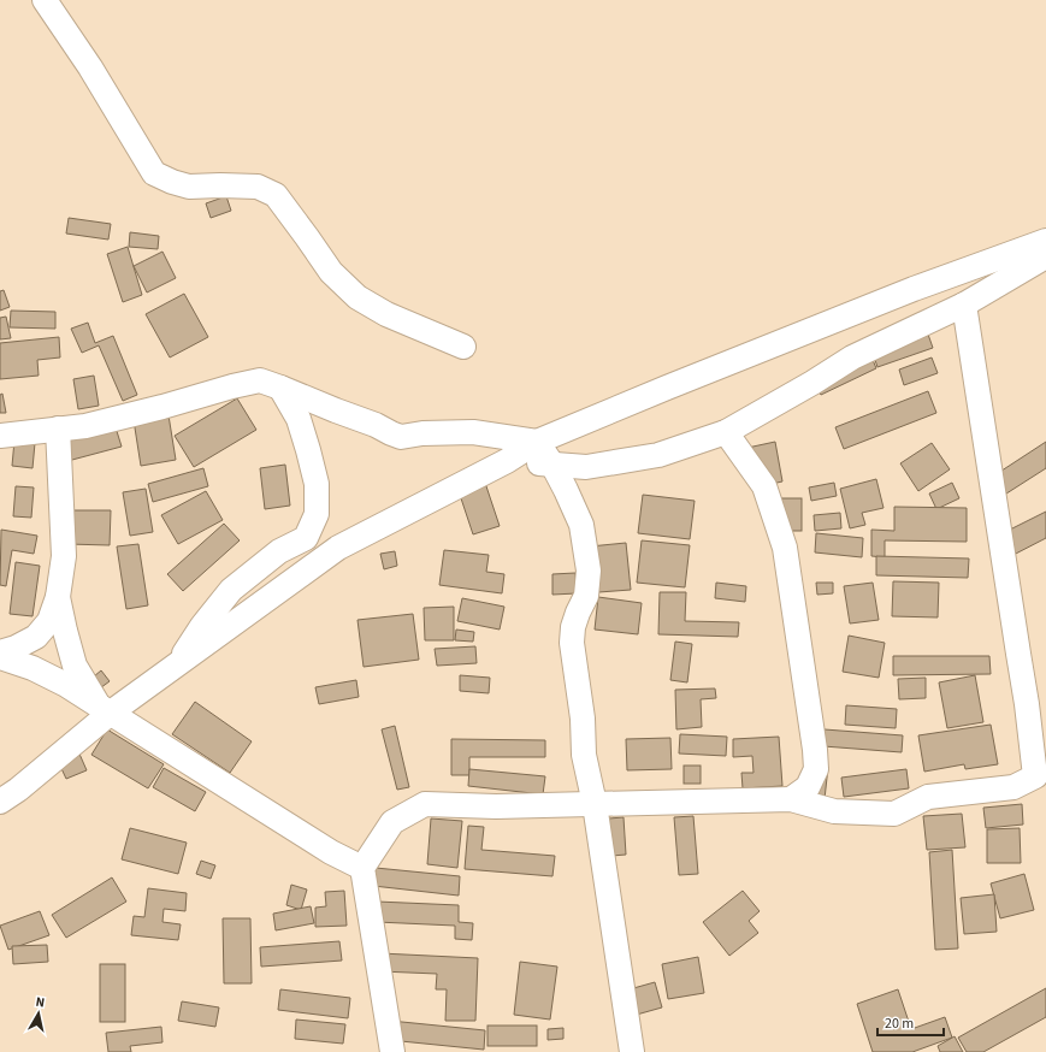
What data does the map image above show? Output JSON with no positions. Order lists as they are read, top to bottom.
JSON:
{
  "scale_bar": "20 m",
  "north": "top"
}
